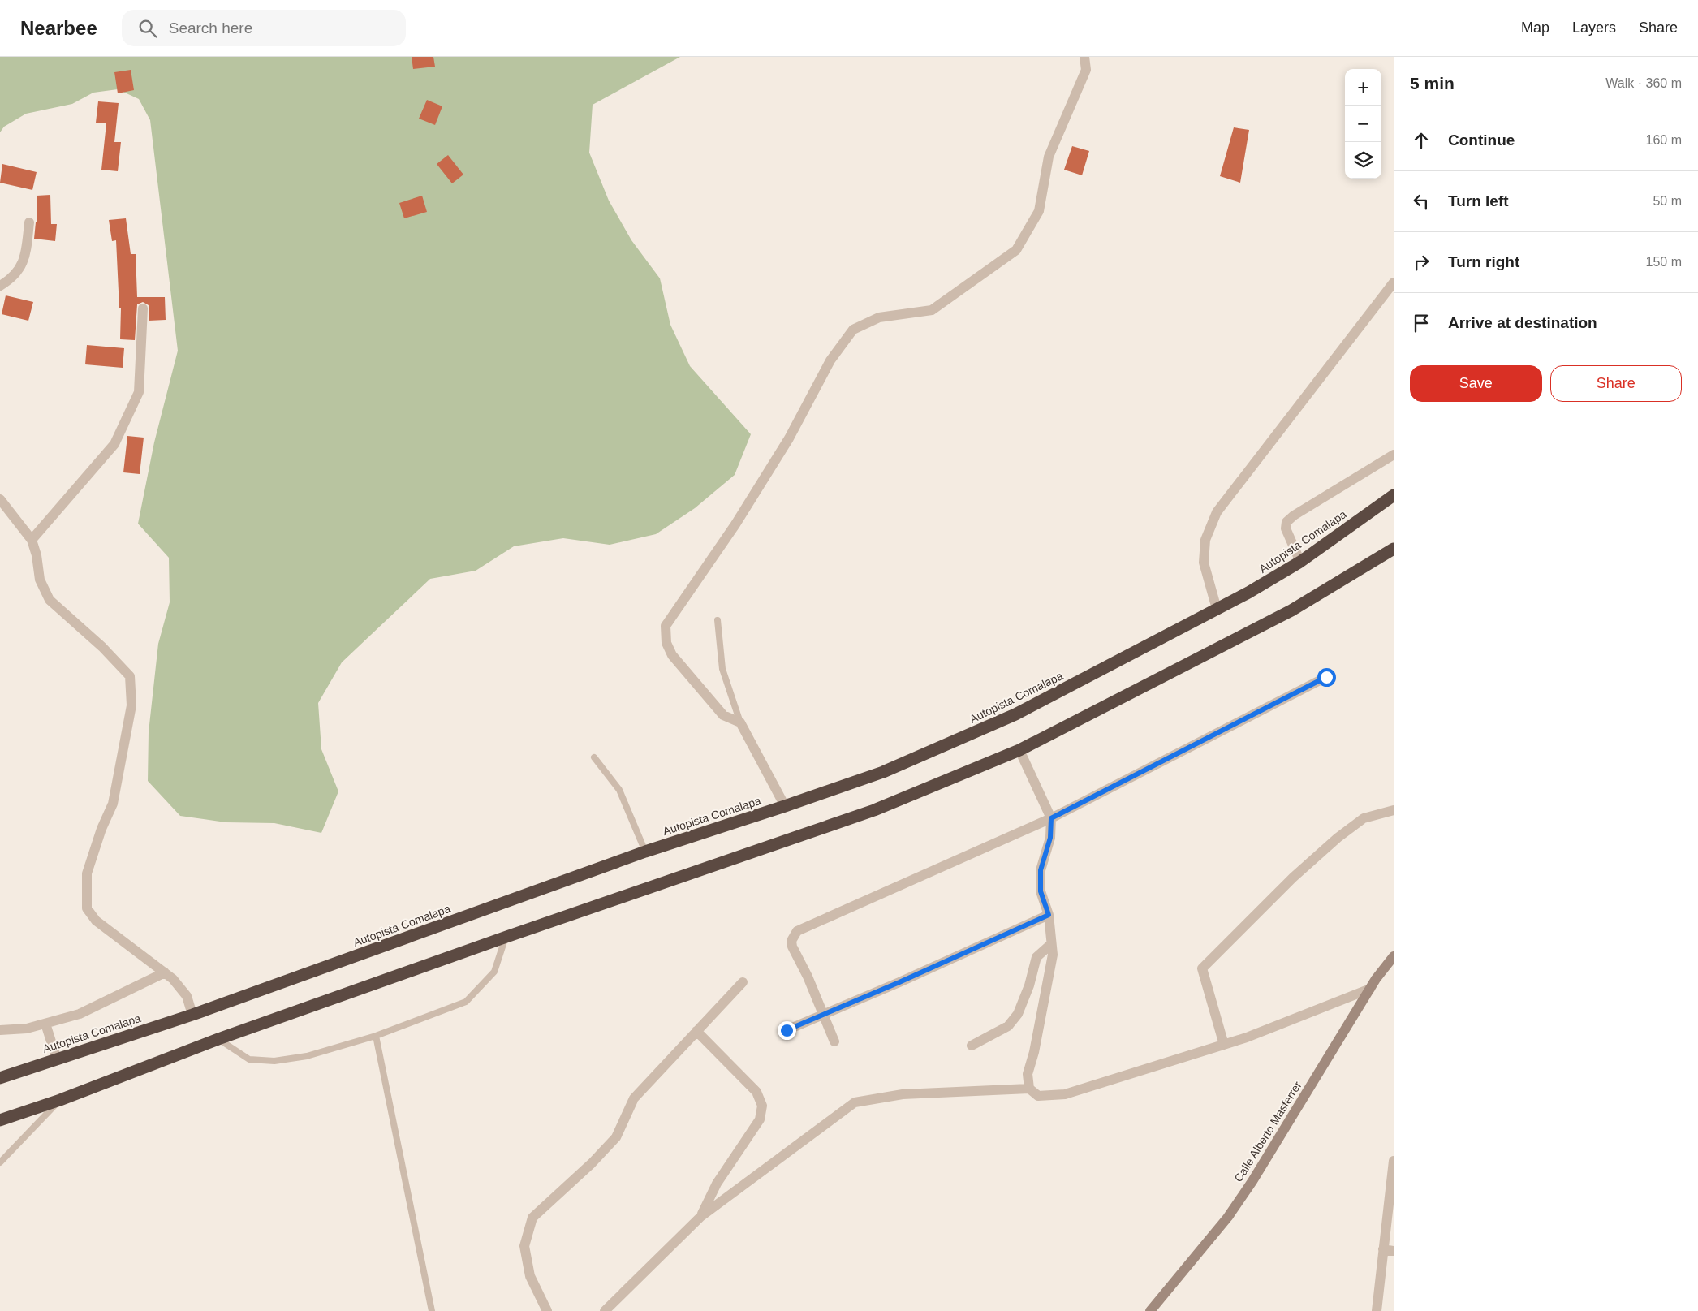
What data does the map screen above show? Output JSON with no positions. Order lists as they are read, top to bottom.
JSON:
{
  "streets": {
    "highway": ["Autopista Comalapa"],
    "main road": ["Calle Alberto Masferrer"]
  },
  "page": {
    "header": "Nearbee",
    "search": "Search here",
    "nav": ["Map", "Layers", "Share"],
    "heading": ["5 min", "Walk · 360 m"],
    "map_buttons": ["+", "−"],
    "list": [
      ["Continue", "160 m"],
      ["Turn left", "50 m"],
      ["Turn right", "150 m"],
      "Arrive at destination"
    ],
    "buttons": ["Save", "Share"]
  }
}
